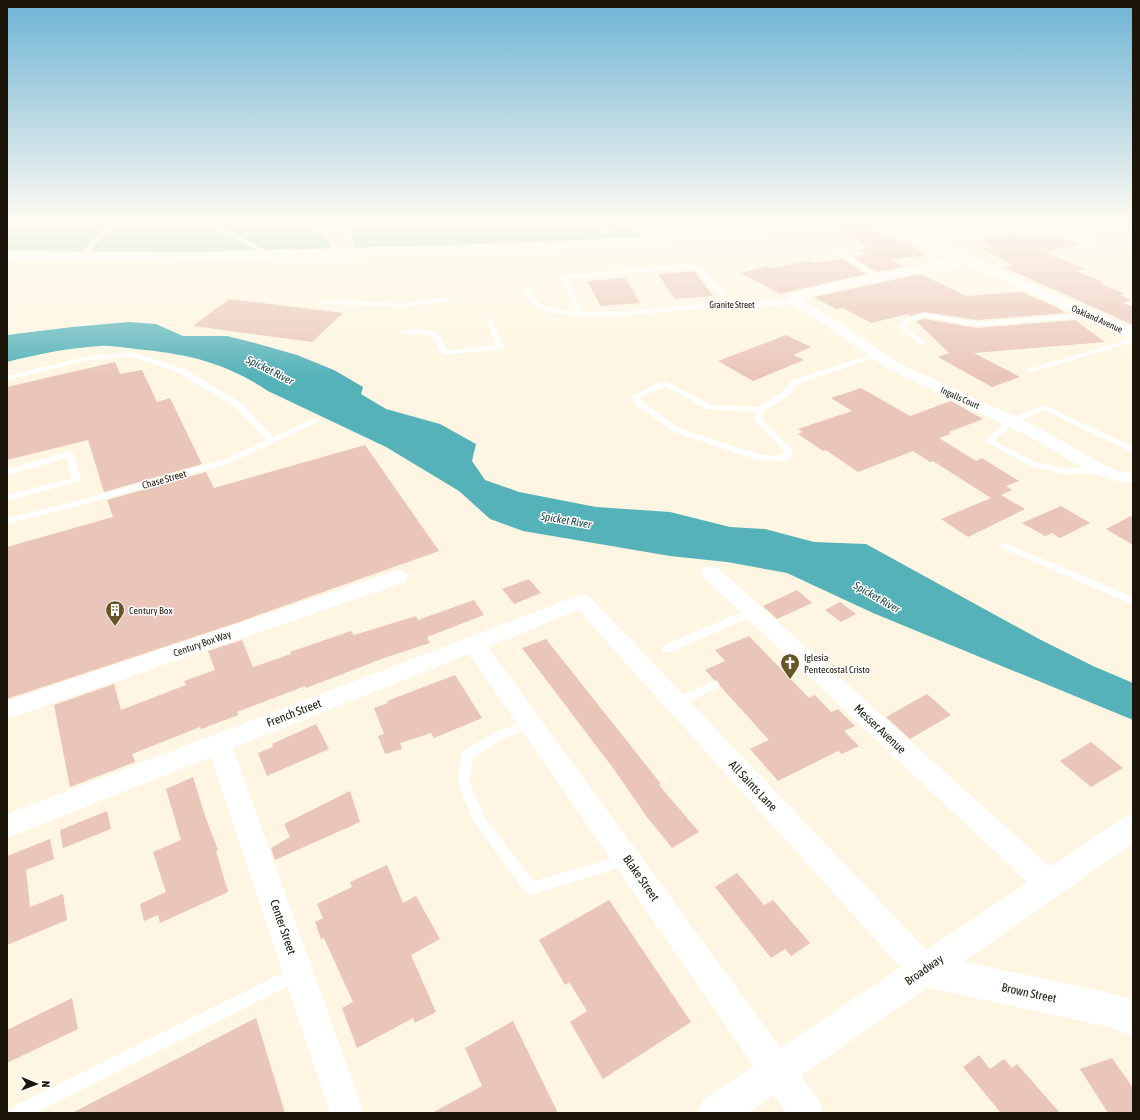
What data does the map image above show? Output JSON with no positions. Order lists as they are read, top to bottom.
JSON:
{
  "streets": {
    "main road": ["Oakland Avenue", "Broadway", "Brown Street"],
    "street": [
      "Granite Street",
      "Ingalls Court",
      "Century Box Way",
      "French Street",
      "Messer Avenue",
      "All Saints Lane",
      "Blake Street",
      "Center Street"
    ],
    "lane": ["Chase Street"]
  },
  "crossings": [
    ["Granite Street", "Ingalls Court"],
    ["French Street", "All Saints Lane"],
    ["French Street", "Blake Street"],
    ["French Street", "Center Street"],
    ["Messer Avenue", "Broadway"],
    ["All Saints Lane", "Broadway"],
    ["All Saints Lane", "Brown Street"],
    ["Blake Street", "Broadway"],
    ["Broadway", "Brown Street"]
  ],
  "water": ["Spicket River"],
  "places": {
    "building": ["Century Box"],
    "church": ["Iglesia Pentecostal Cristo"]
  },
  "north": "right"
}
